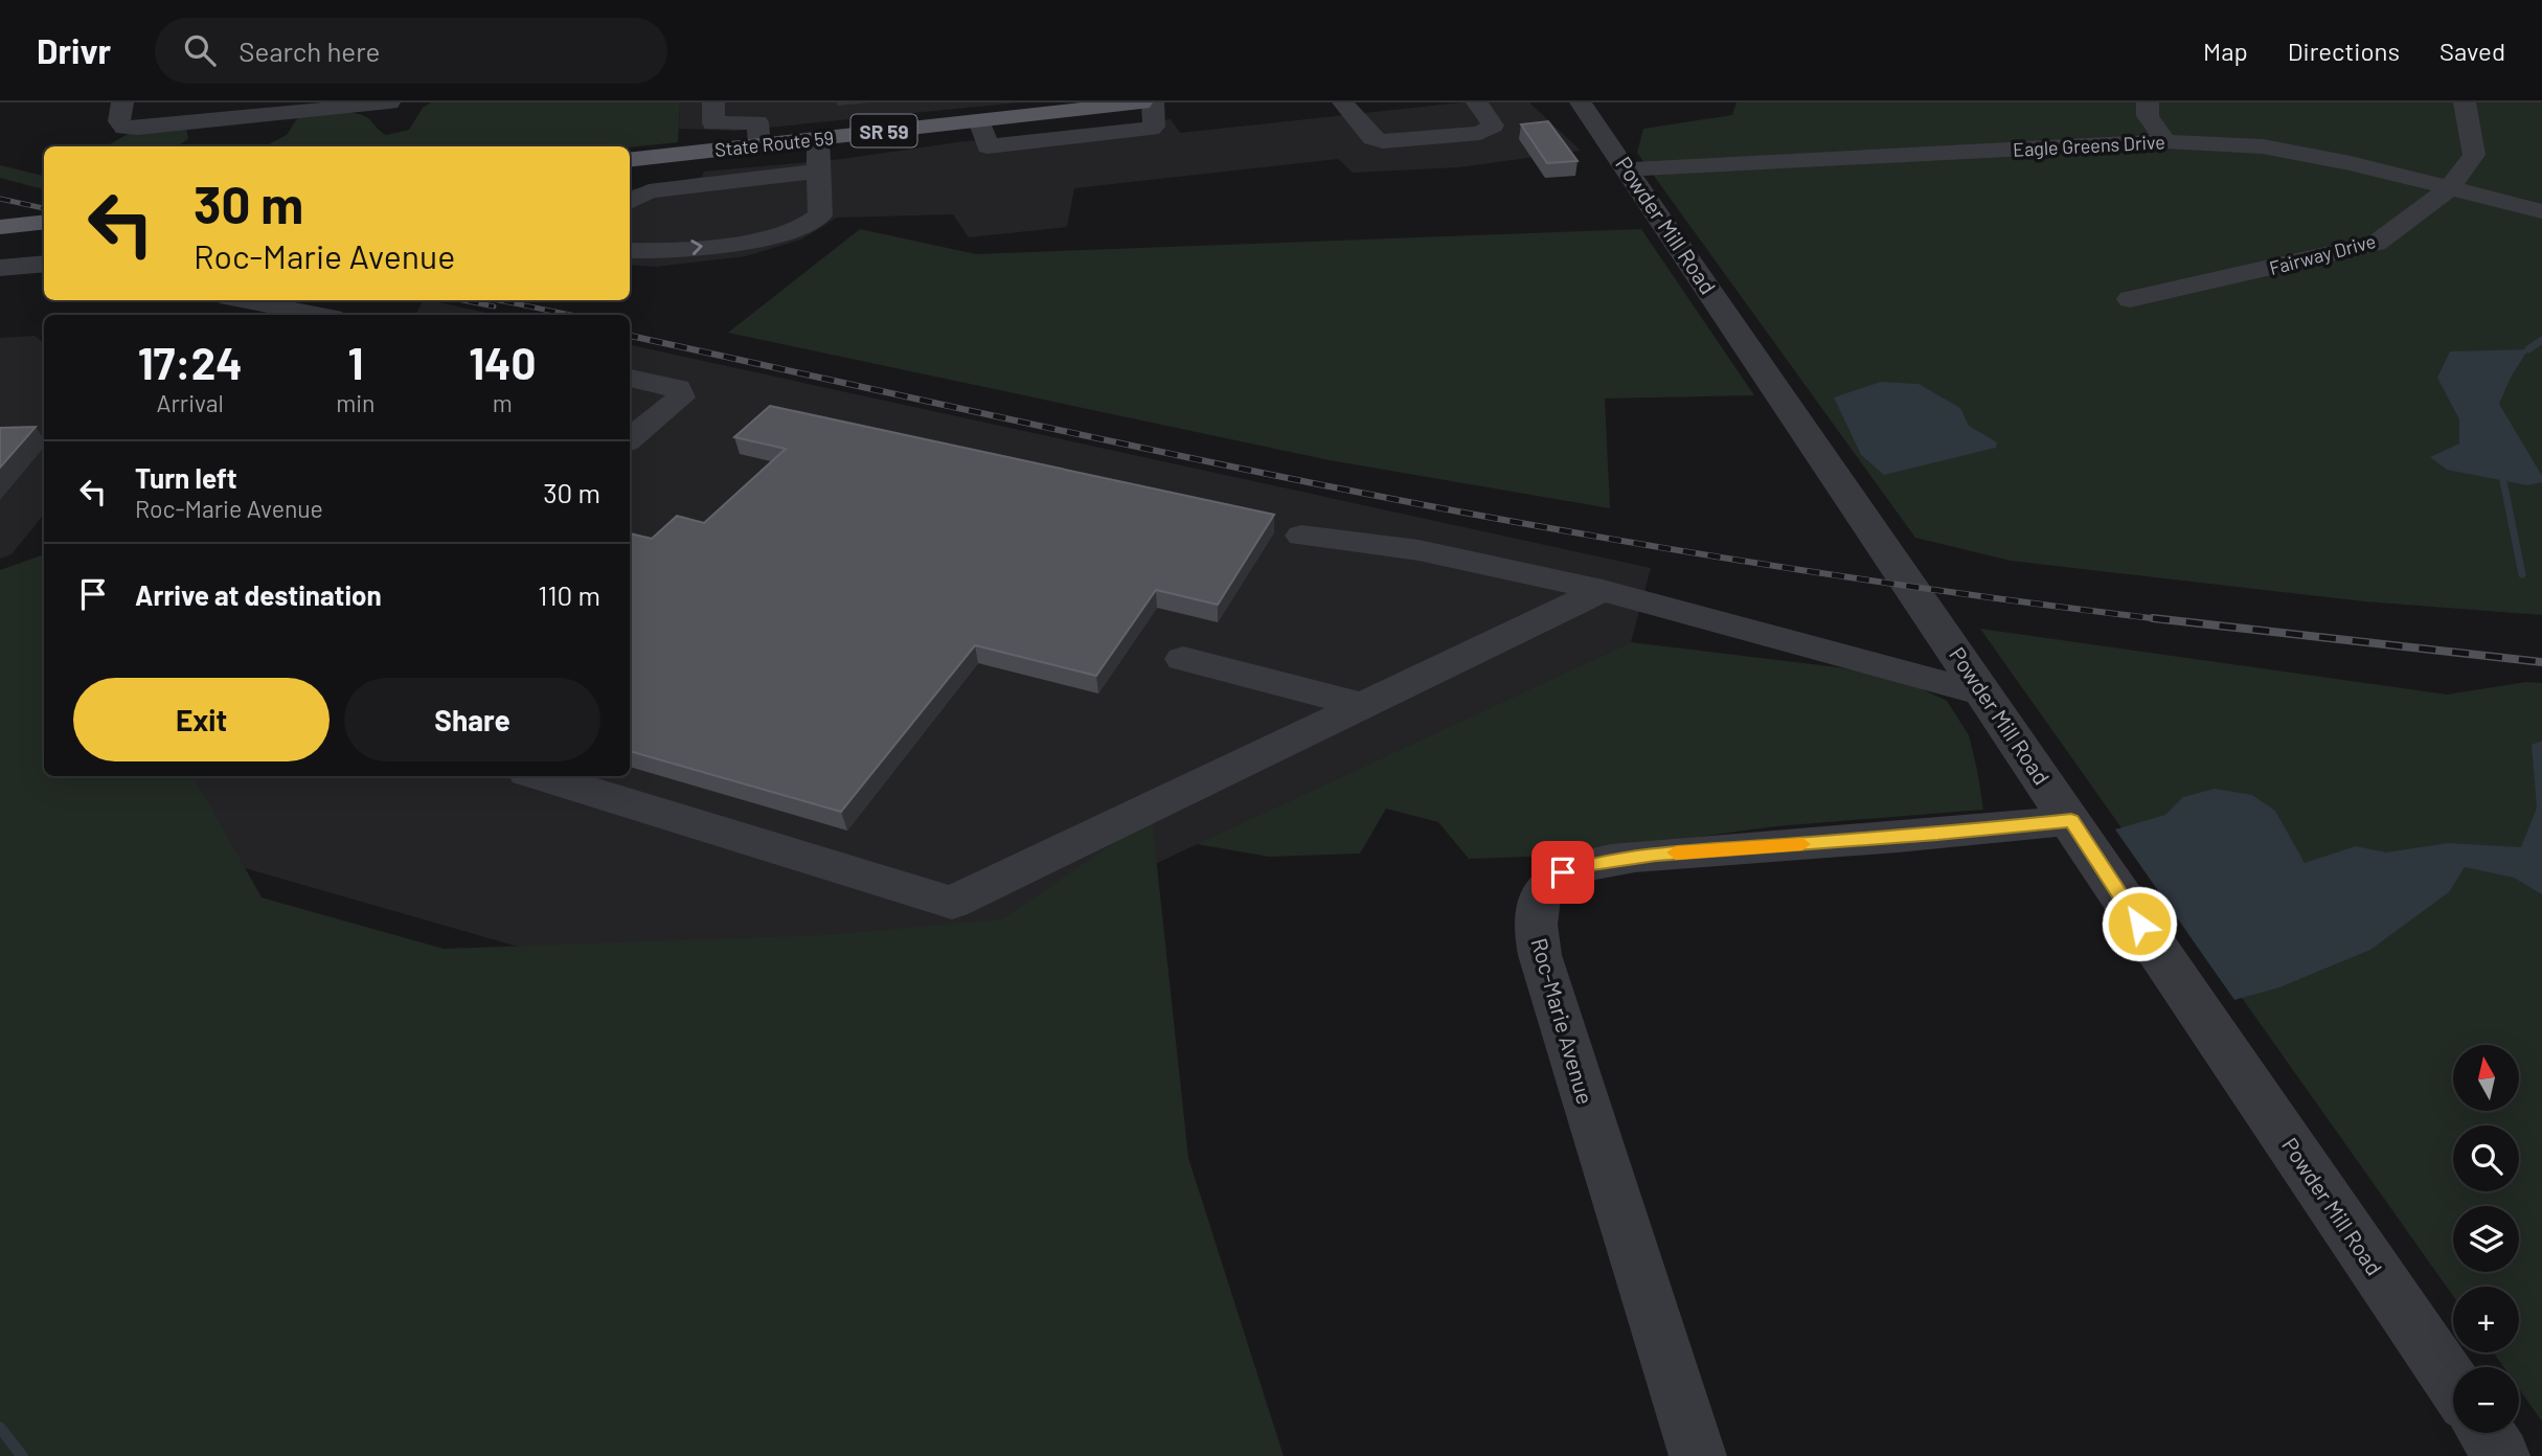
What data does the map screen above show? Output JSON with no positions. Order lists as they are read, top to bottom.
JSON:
{
  "streets": {
    "main road": ["SR 59", "State Route 59"],
    "street": [
      "Eagle Greens Drive",
      "Powder Mill Road",
      "Fairway Drive",
      "Roc-Marie Avenue"
    ]
  },
  "crossings": [
    ["Eagle Greens Drive", "Powder Mill Road"],
    ["Eagle Greens Drive", "Fairway Drive"],
    ["Powder Mill Road", "Roc-Marie Avenue"]
  ],
  "north": "top",
  "page": {
    "header": "Drivr",
    "search": "Search here",
    "nav": ["Map", "Directions", "Saved"],
    "turn": ["30 m", "Roc-Marie Avenue"],
    "eta": [
      "17:24",
      "Arrival",
      "1",
      "min",
      "140",
      "m"
    ],
    "list": [
      {
        "name": "Turn left",
        "note": "Roc-Marie Avenue",
        "value": "30 m"
      },
      {
        "name": "Arrive at destination",
        "value": "110 m"
      }
    ],
    "buttons": ["Exit", "Share"],
    "map_buttons": ["+", "−"]
  }
}
